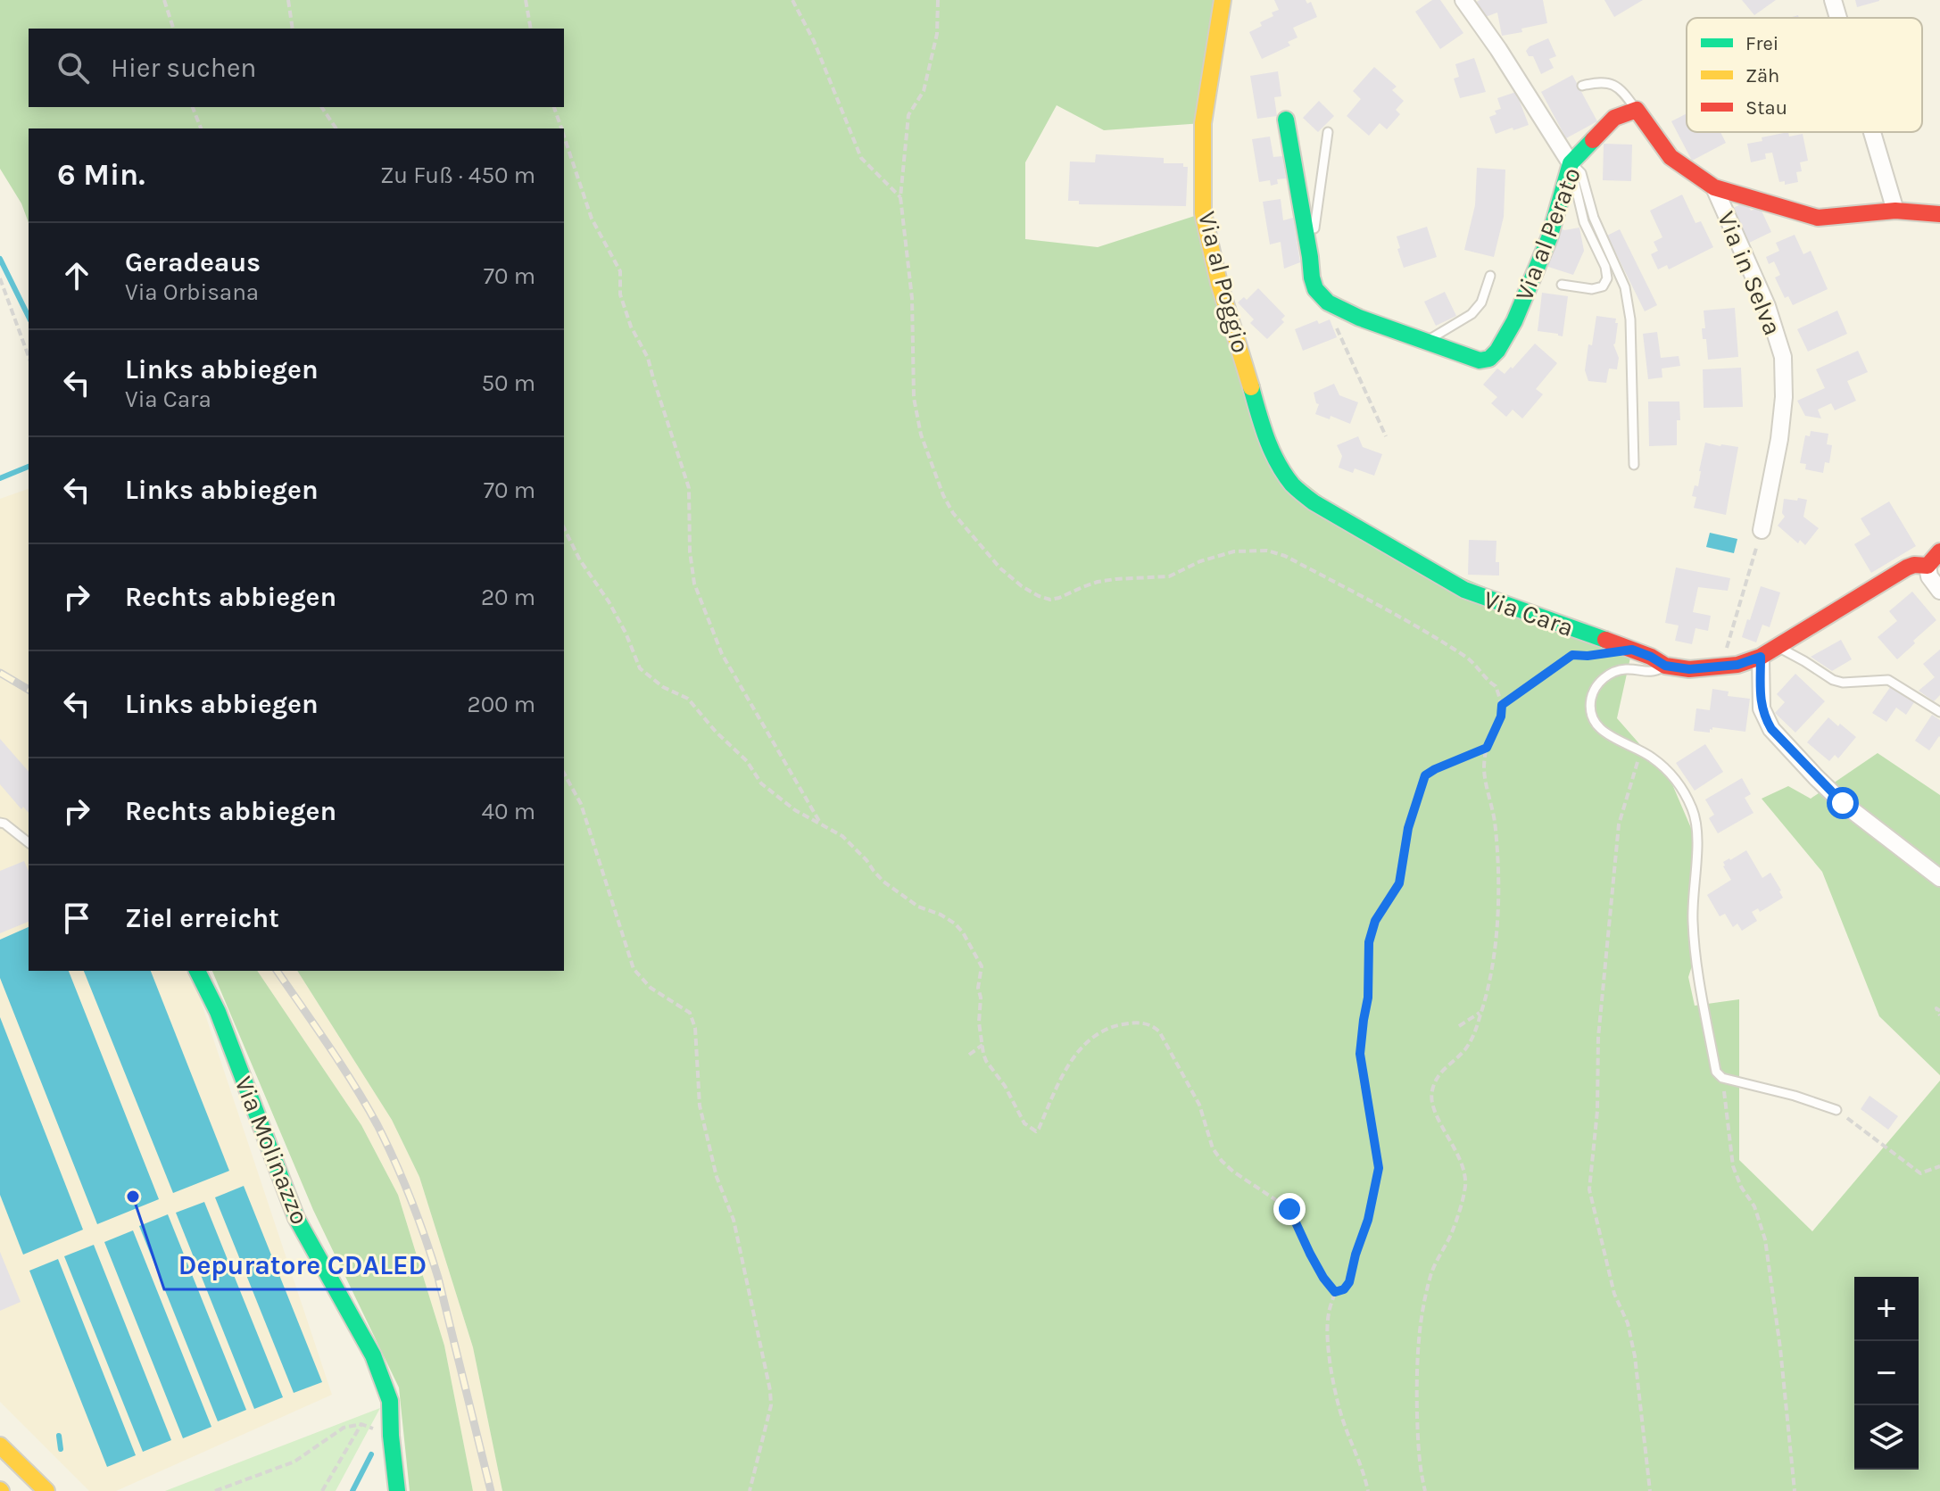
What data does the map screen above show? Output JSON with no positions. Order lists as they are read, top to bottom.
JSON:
{
  "streets": {
    "main road": [
      "Via al Perato",
      "Via al Poggio",
      "Via Cara",
      "Via Molinazzo"
    ],
    "street": ["Via in Selva"]
  },
  "crossings": [
    ["Via al Poggio", "Via Cara"]
  ],
  "places": ["Depuratore CDALED"],
  "legend": ["Frei", "Zäh", "Stau"],
  "page": {
    "search": "Hier suchen",
    "heading": ["6 Min.", "Zu Fuß · 450 m"],
    "list": [
      ["Geradeaus", "Via Orbisana", "70 m"],
      ["Links abbiegen", "Via Cara", "50 m"],
      ["Links abbiegen", "70 m"],
      ["Rechts abbiegen", "20 m"],
      ["Links abbiegen", "200 m"],
      ["Rechts abbiegen", "40 m"],
      "Ziel erreicht"
    ],
    "map_buttons": ["+", "−"]
  }
}
